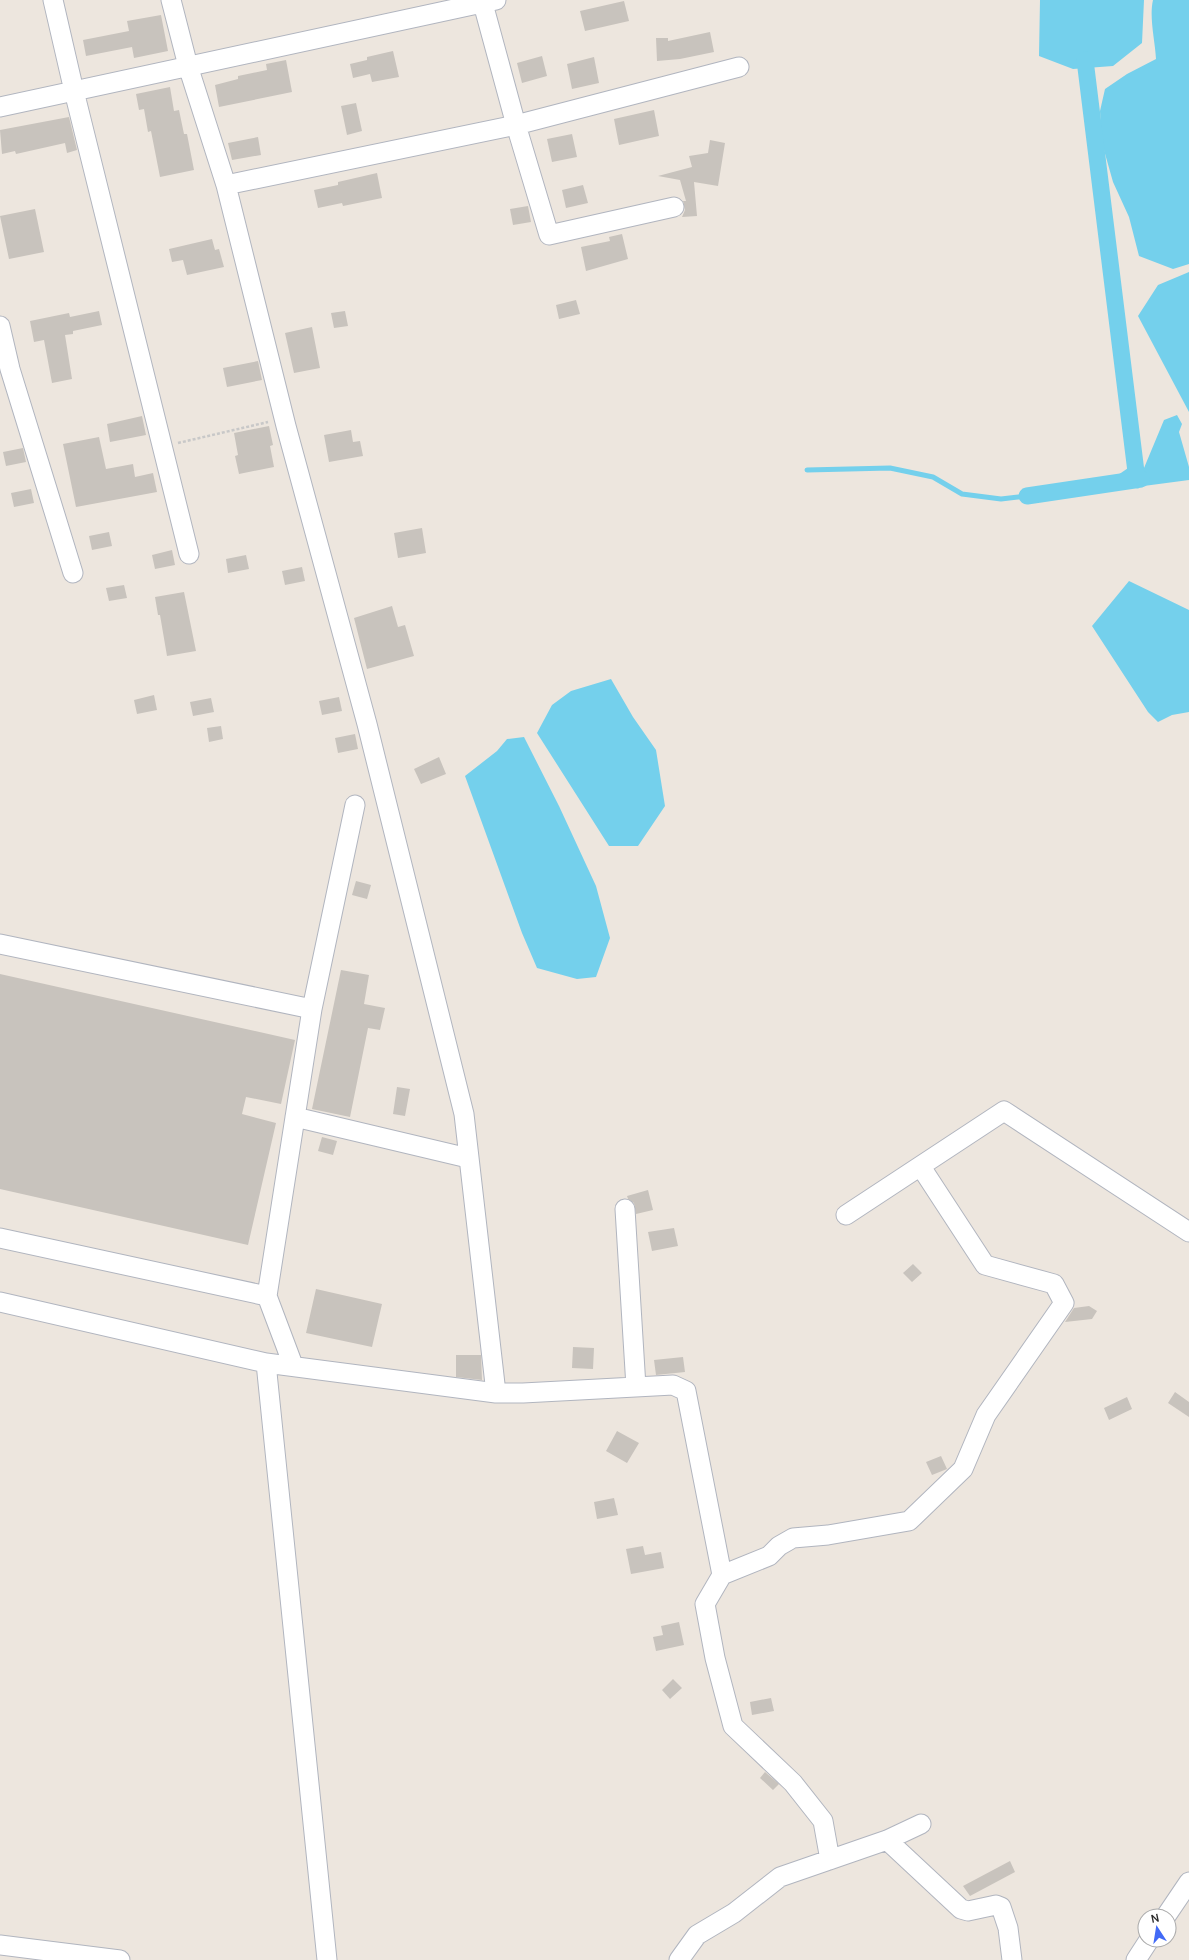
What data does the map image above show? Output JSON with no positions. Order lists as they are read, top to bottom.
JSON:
{
  "north": "top"
}
